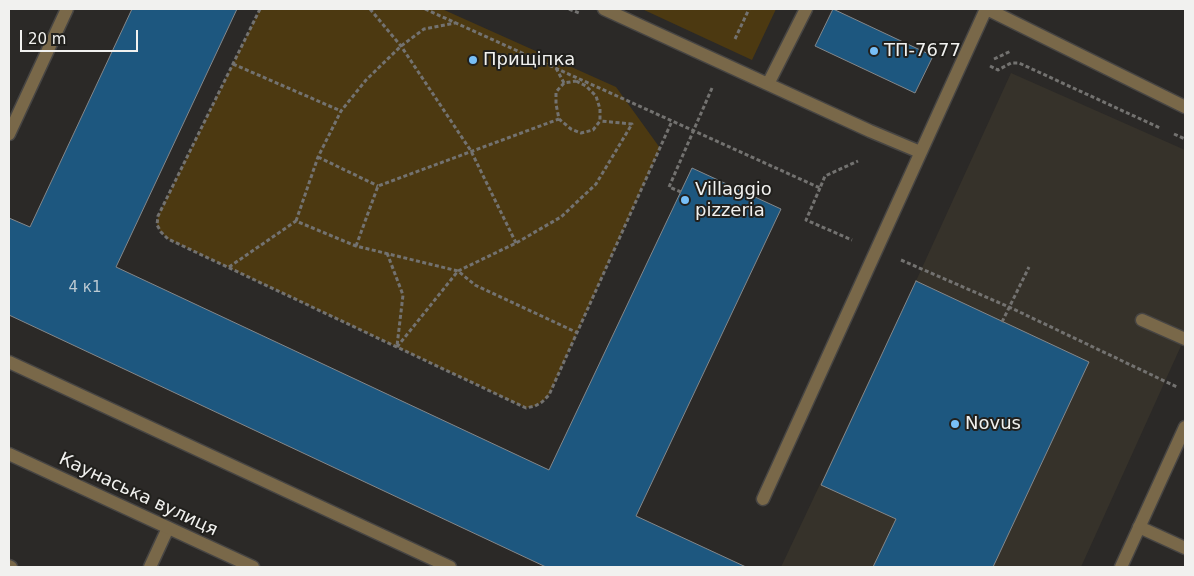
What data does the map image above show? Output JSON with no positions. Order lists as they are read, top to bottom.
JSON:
{
  "streets": {
    "street": ["Каунаська вулиця"]
  },
  "places": [
    "ТП-7677",
    "Прищіпка",
    "Villaggio pizzeria",
    "Novus"
  ],
  "house_numbers": ["4 к1"],
  "scale_bar": "20 m"
}
